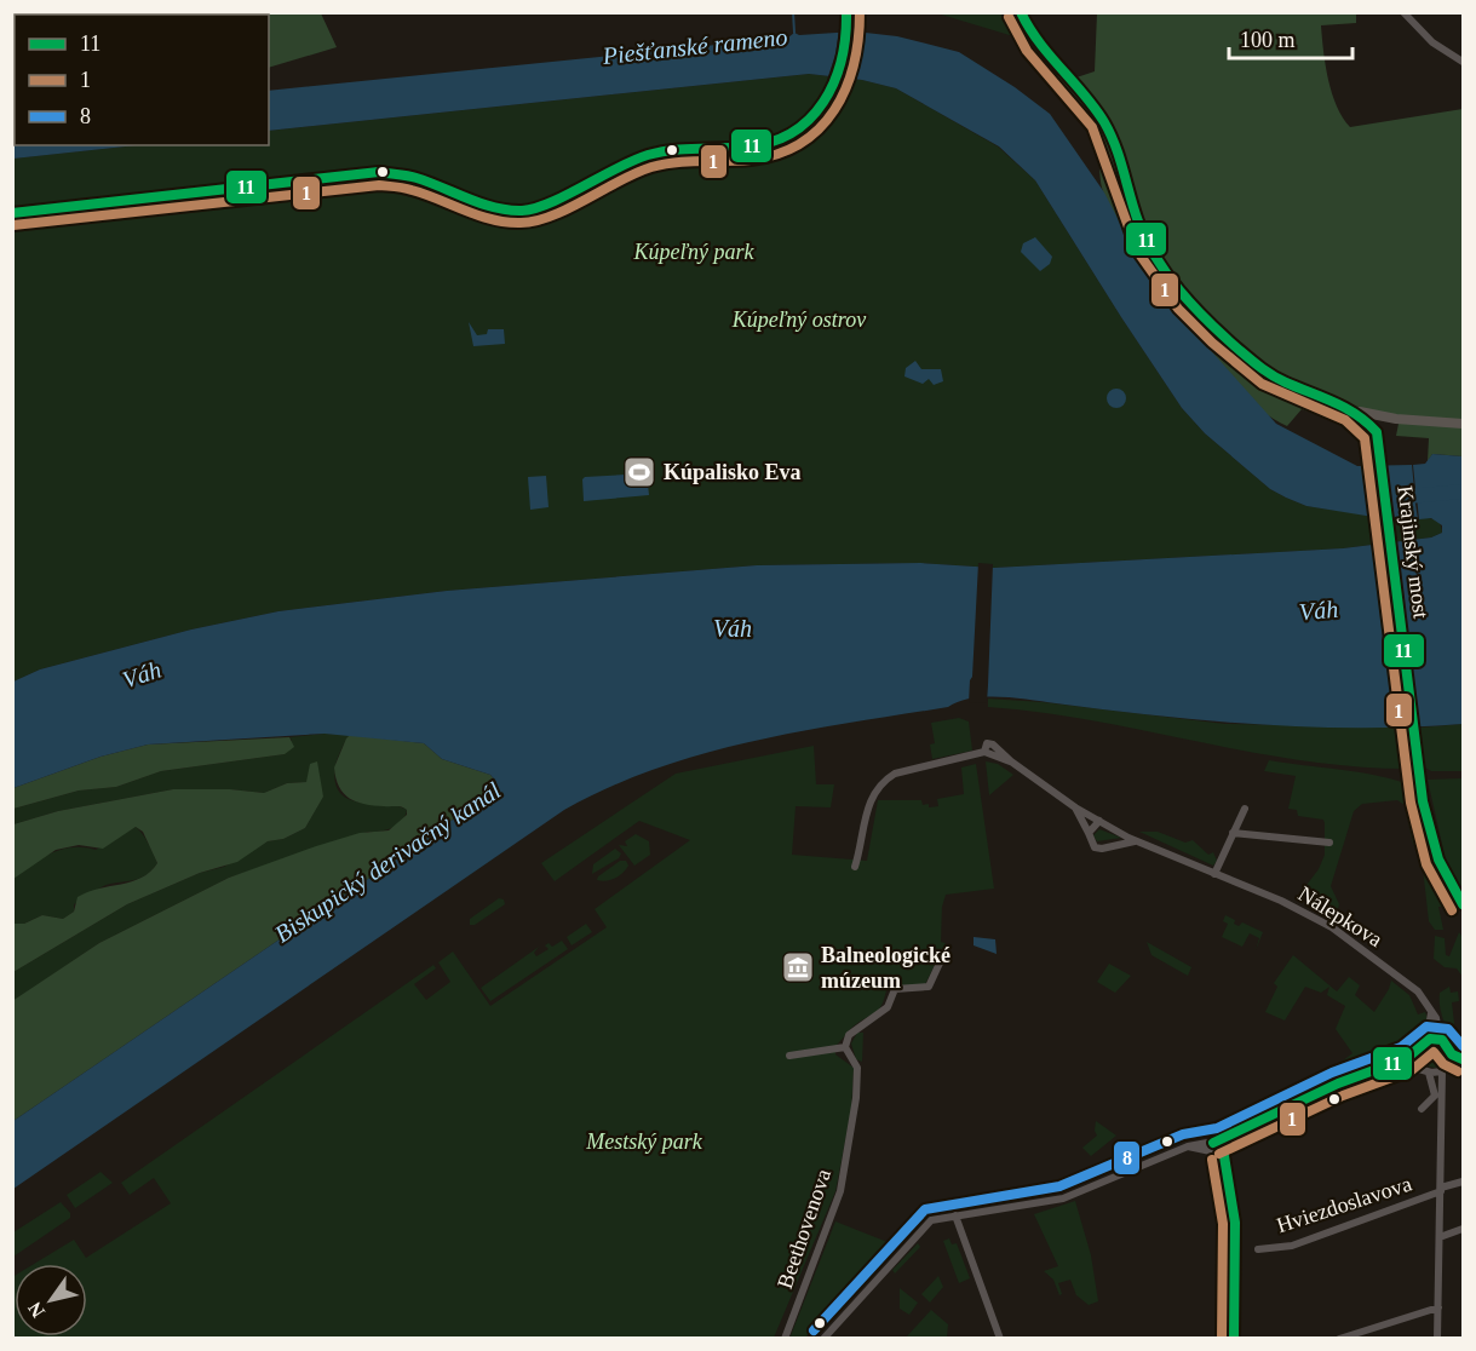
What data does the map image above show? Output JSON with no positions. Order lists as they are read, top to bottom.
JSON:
{
  "streets": {
    "main road": ["Krajinský most"],
    "street": ["Nálepkova", "Hviezdoslavova", "Beethovenova"]
  },
  "crossings": [
    ["Nálepkova", "Hviezdoslavova"]
  ],
  "water": ["Piešťanské rameno", "Váh", "Biskupický derivačný kanál"],
  "parks": ["Kúpeľný park", "Kúpeľný ostrov", "Mestský park"],
  "places": {
    "sports": ["Kúpalisko Eva"],
    "museum": ["Balneologické múzeum"]
  },
  "lines": ["transit line 11", "transit line 1", "transit line 8"],
  "legend": ["11", "1", "8"],
  "scale_bar": "100 m",
  "north": "bottom left"
}
